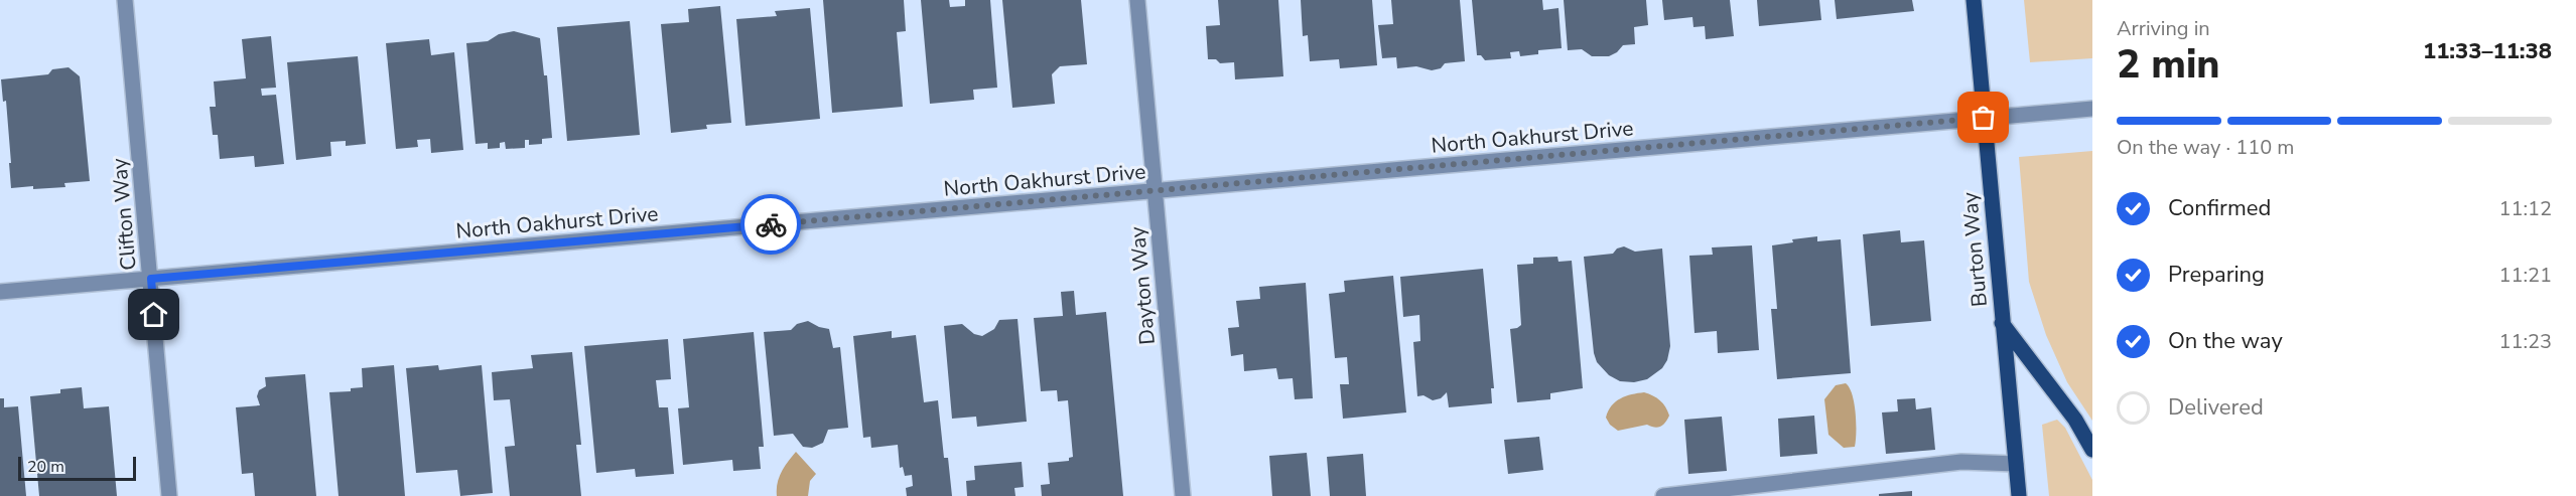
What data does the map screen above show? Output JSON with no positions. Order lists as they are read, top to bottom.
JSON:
{
  "streets": {
    "main road": ["Burton Way"],
    "street": ["North Oakhurst Drive", "Clifton Way", "Dayton Way"]
  },
  "crossings": [
    ["North Oakhurst Drive", "Clifton Way"],
    ["North Oakhurst Drive", "Burton Way"],
    ["North Oakhurst Drive", "Dayton Way"]
  ],
  "scale_bar": "20 m",
  "page": {
    "heading": ["2 min", "Arriving in", "11:33–11:38"],
    "bar": "On the way · 110 m",
    "list": [
      ["Confirmed", "11:12"],
      ["Preparing", "11:21"],
      ["On the way", "11:23"],
      "Delivered"
    ],
    "scale": "20 m"
  }
}
